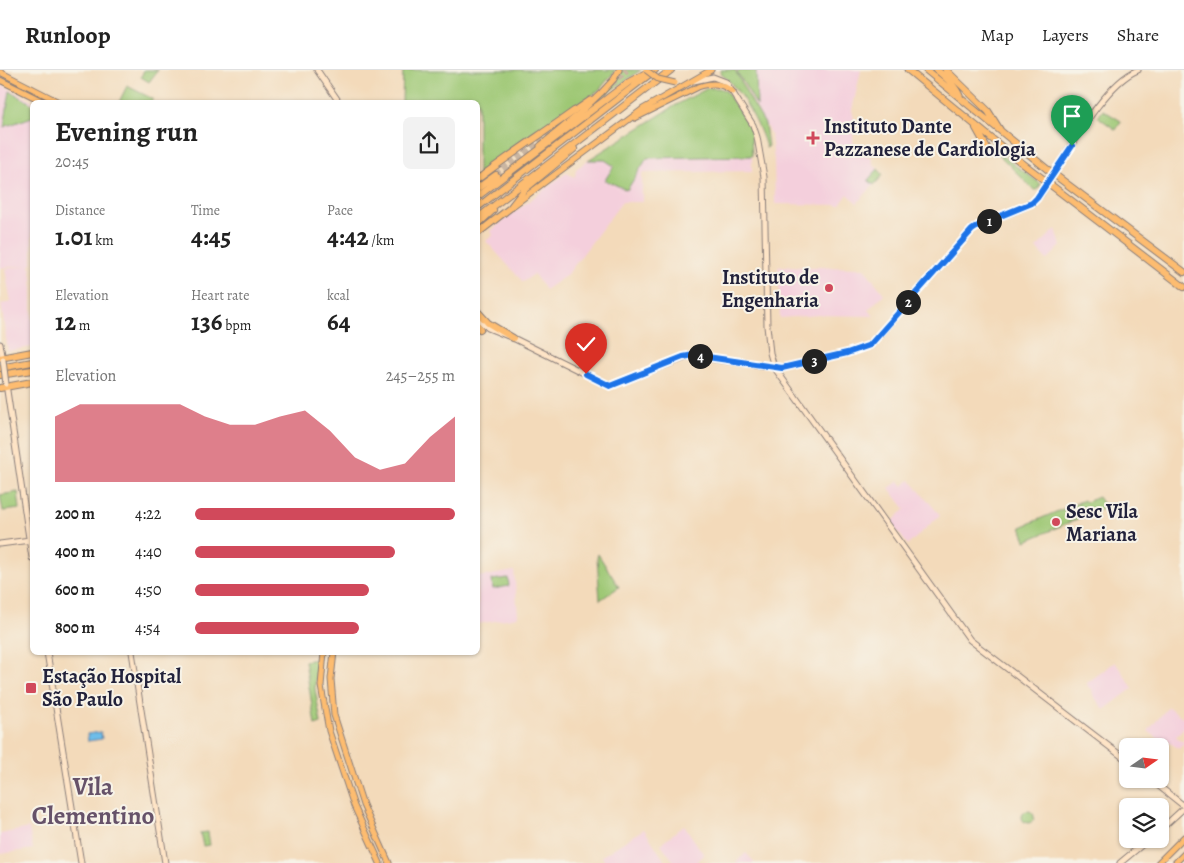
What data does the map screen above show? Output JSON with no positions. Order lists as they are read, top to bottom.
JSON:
{
  "districts": ["Vila Clementino"],
  "places": {
    "health": ["Instituto Dante Pazzanese de Cardiologia"],
    "other": ["Instituto de Engenharia", "Sesc Vila Mariana"],
    "transit": ["Estação Hospital São Paulo"]
  },
  "north": "right",
  "page": {
    "header": "Runloop",
    "nav": ["Map", "Layers", "Share"],
    "heading": ["Evening run", "20:45"],
    "stats": [
      ["Distance", "1.01 km"],
      ["Time", "4:45"],
      ["Pace", "4:42 /km"],
      ["Elevation", "12 m"],
      ["Heart rate", "136 bpm"],
      ["kcal", "64"]
    ],
    "pins": [
      "1",
      "2",
      "4",
      "3"
    ],
    "chart": ["Elevation", "245–255 m"],
    "list": [
      {
        "name": "200 m",
        "note": "4:22"
      },
      {
        "name": "400 m",
        "note": "4:40"
      },
      {
        "name": "600 m",
        "note": "4:50"
      },
      {
        "name": "800 m",
        "note": "4:54"
      }
    ]
  }
}
